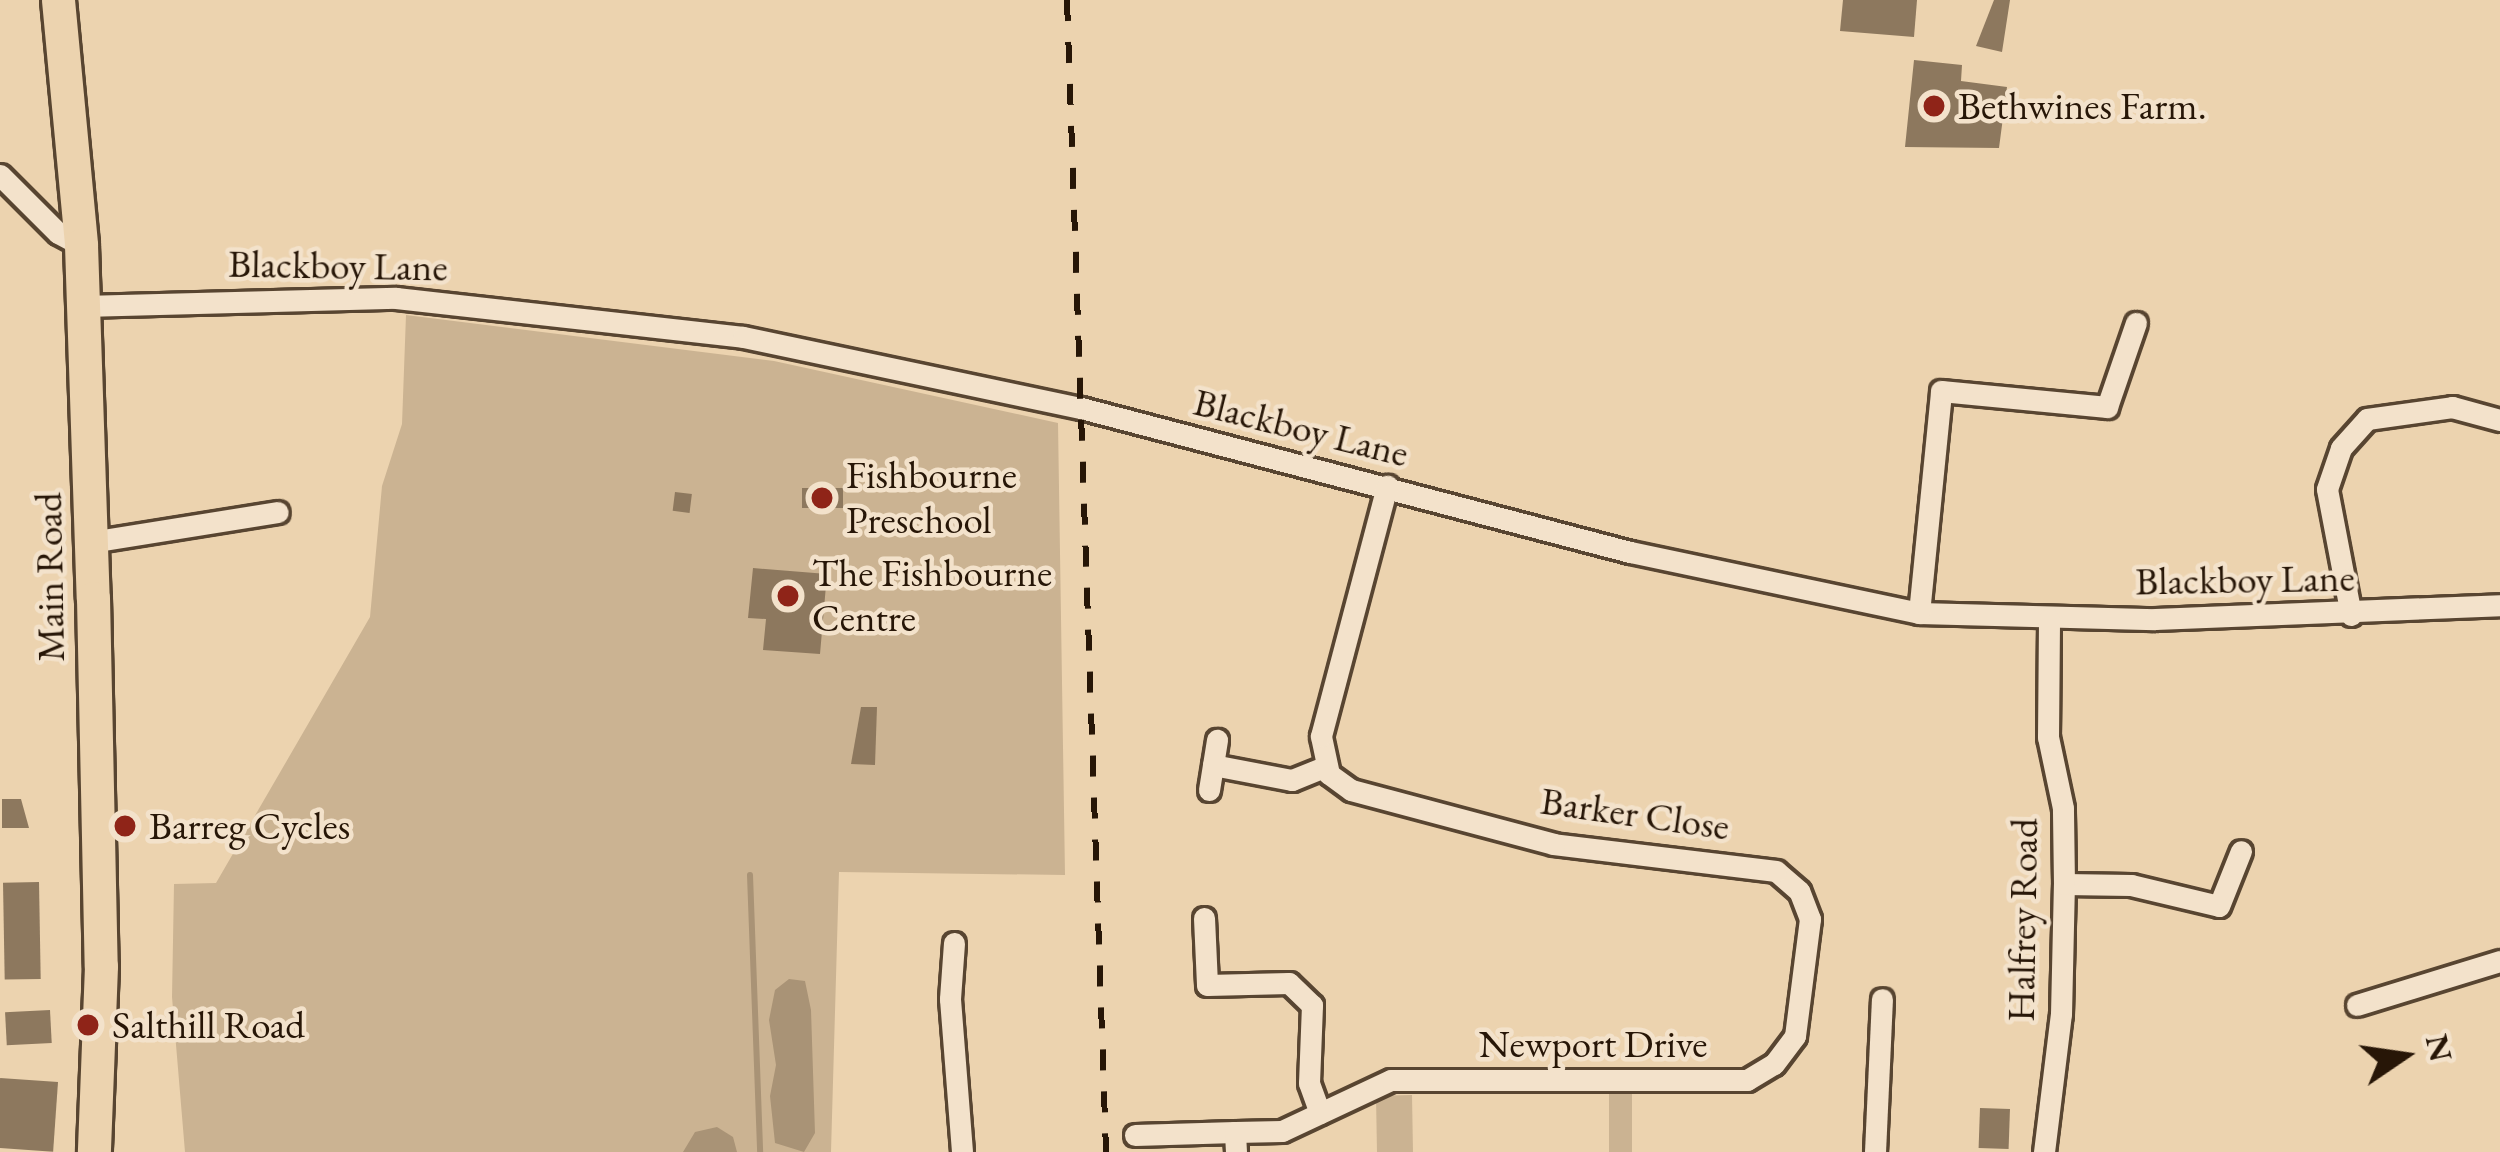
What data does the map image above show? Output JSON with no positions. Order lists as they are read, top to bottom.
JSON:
{
  "streets": {
    "main road": ["Main Road"],
    "street": [
      "Blackboy Lane",
      "Barker Close",
      "Halfrey Road",
      "Newport Drive"
    ]
  },
  "crossings": [
    ["Blackboy Lane", "Main Road"],
    ["Blackboy Lane", "Halfrey Road"],
    ["Barker Close", "Newport Drive"]
  ],
  "places": [
    "Bethwines Farm.",
    "Fishbourne Preschool",
    "The Fishbourne Centre",
    "Barreg Cycles",
    "Salthill Road"
  ],
  "north": "right"
}
